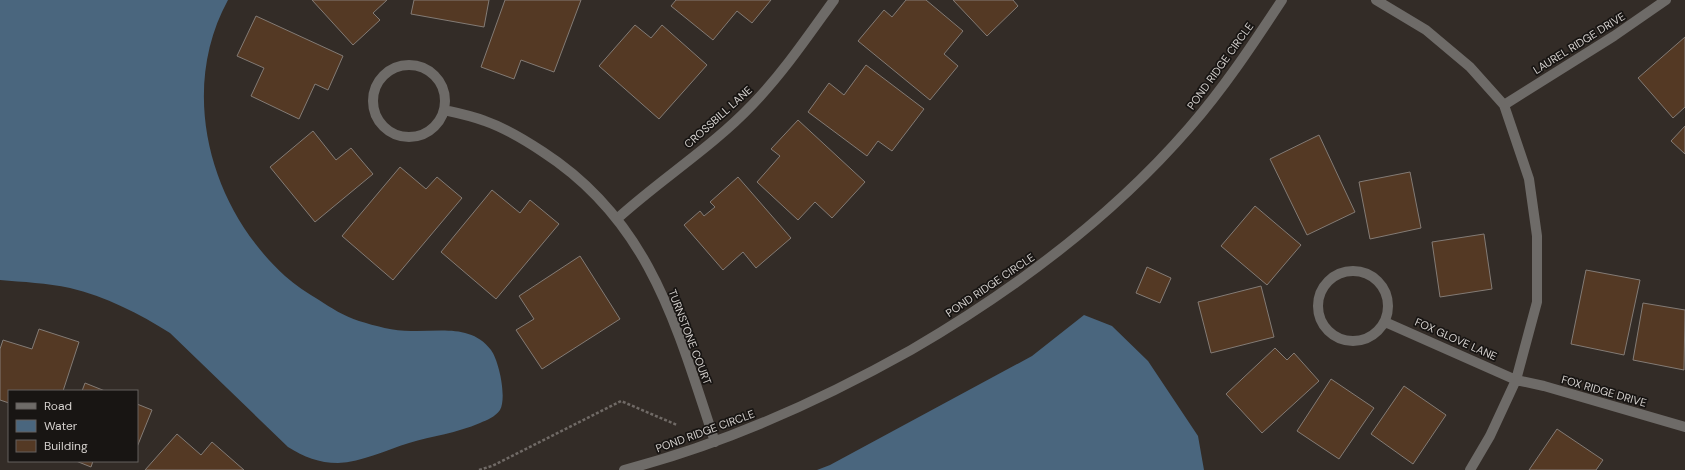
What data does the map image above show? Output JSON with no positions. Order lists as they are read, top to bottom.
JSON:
{
  "streets": {
    "street": [
      "LAUREL RIDGE DRIVE",
      "POND RIDGE CIRCLE",
      "CROSSBILL LANE",
      "TURNSTONE COURT",
      "FOX GLOVE LANE",
      "FOX RIDGE DRIVE"
    ]
  },
  "crossings": [
    ["POND RIDGE CIRCLE", "TURNSTONE COURT"],
    ["CROSSBILL LANE", "TURNSTONE COURT"],
    ["FOX GLOVE LANE", "FOX RIDGE DRIVE"]
  ],
  "legend": ["Road", "Water", "Building"]
}
